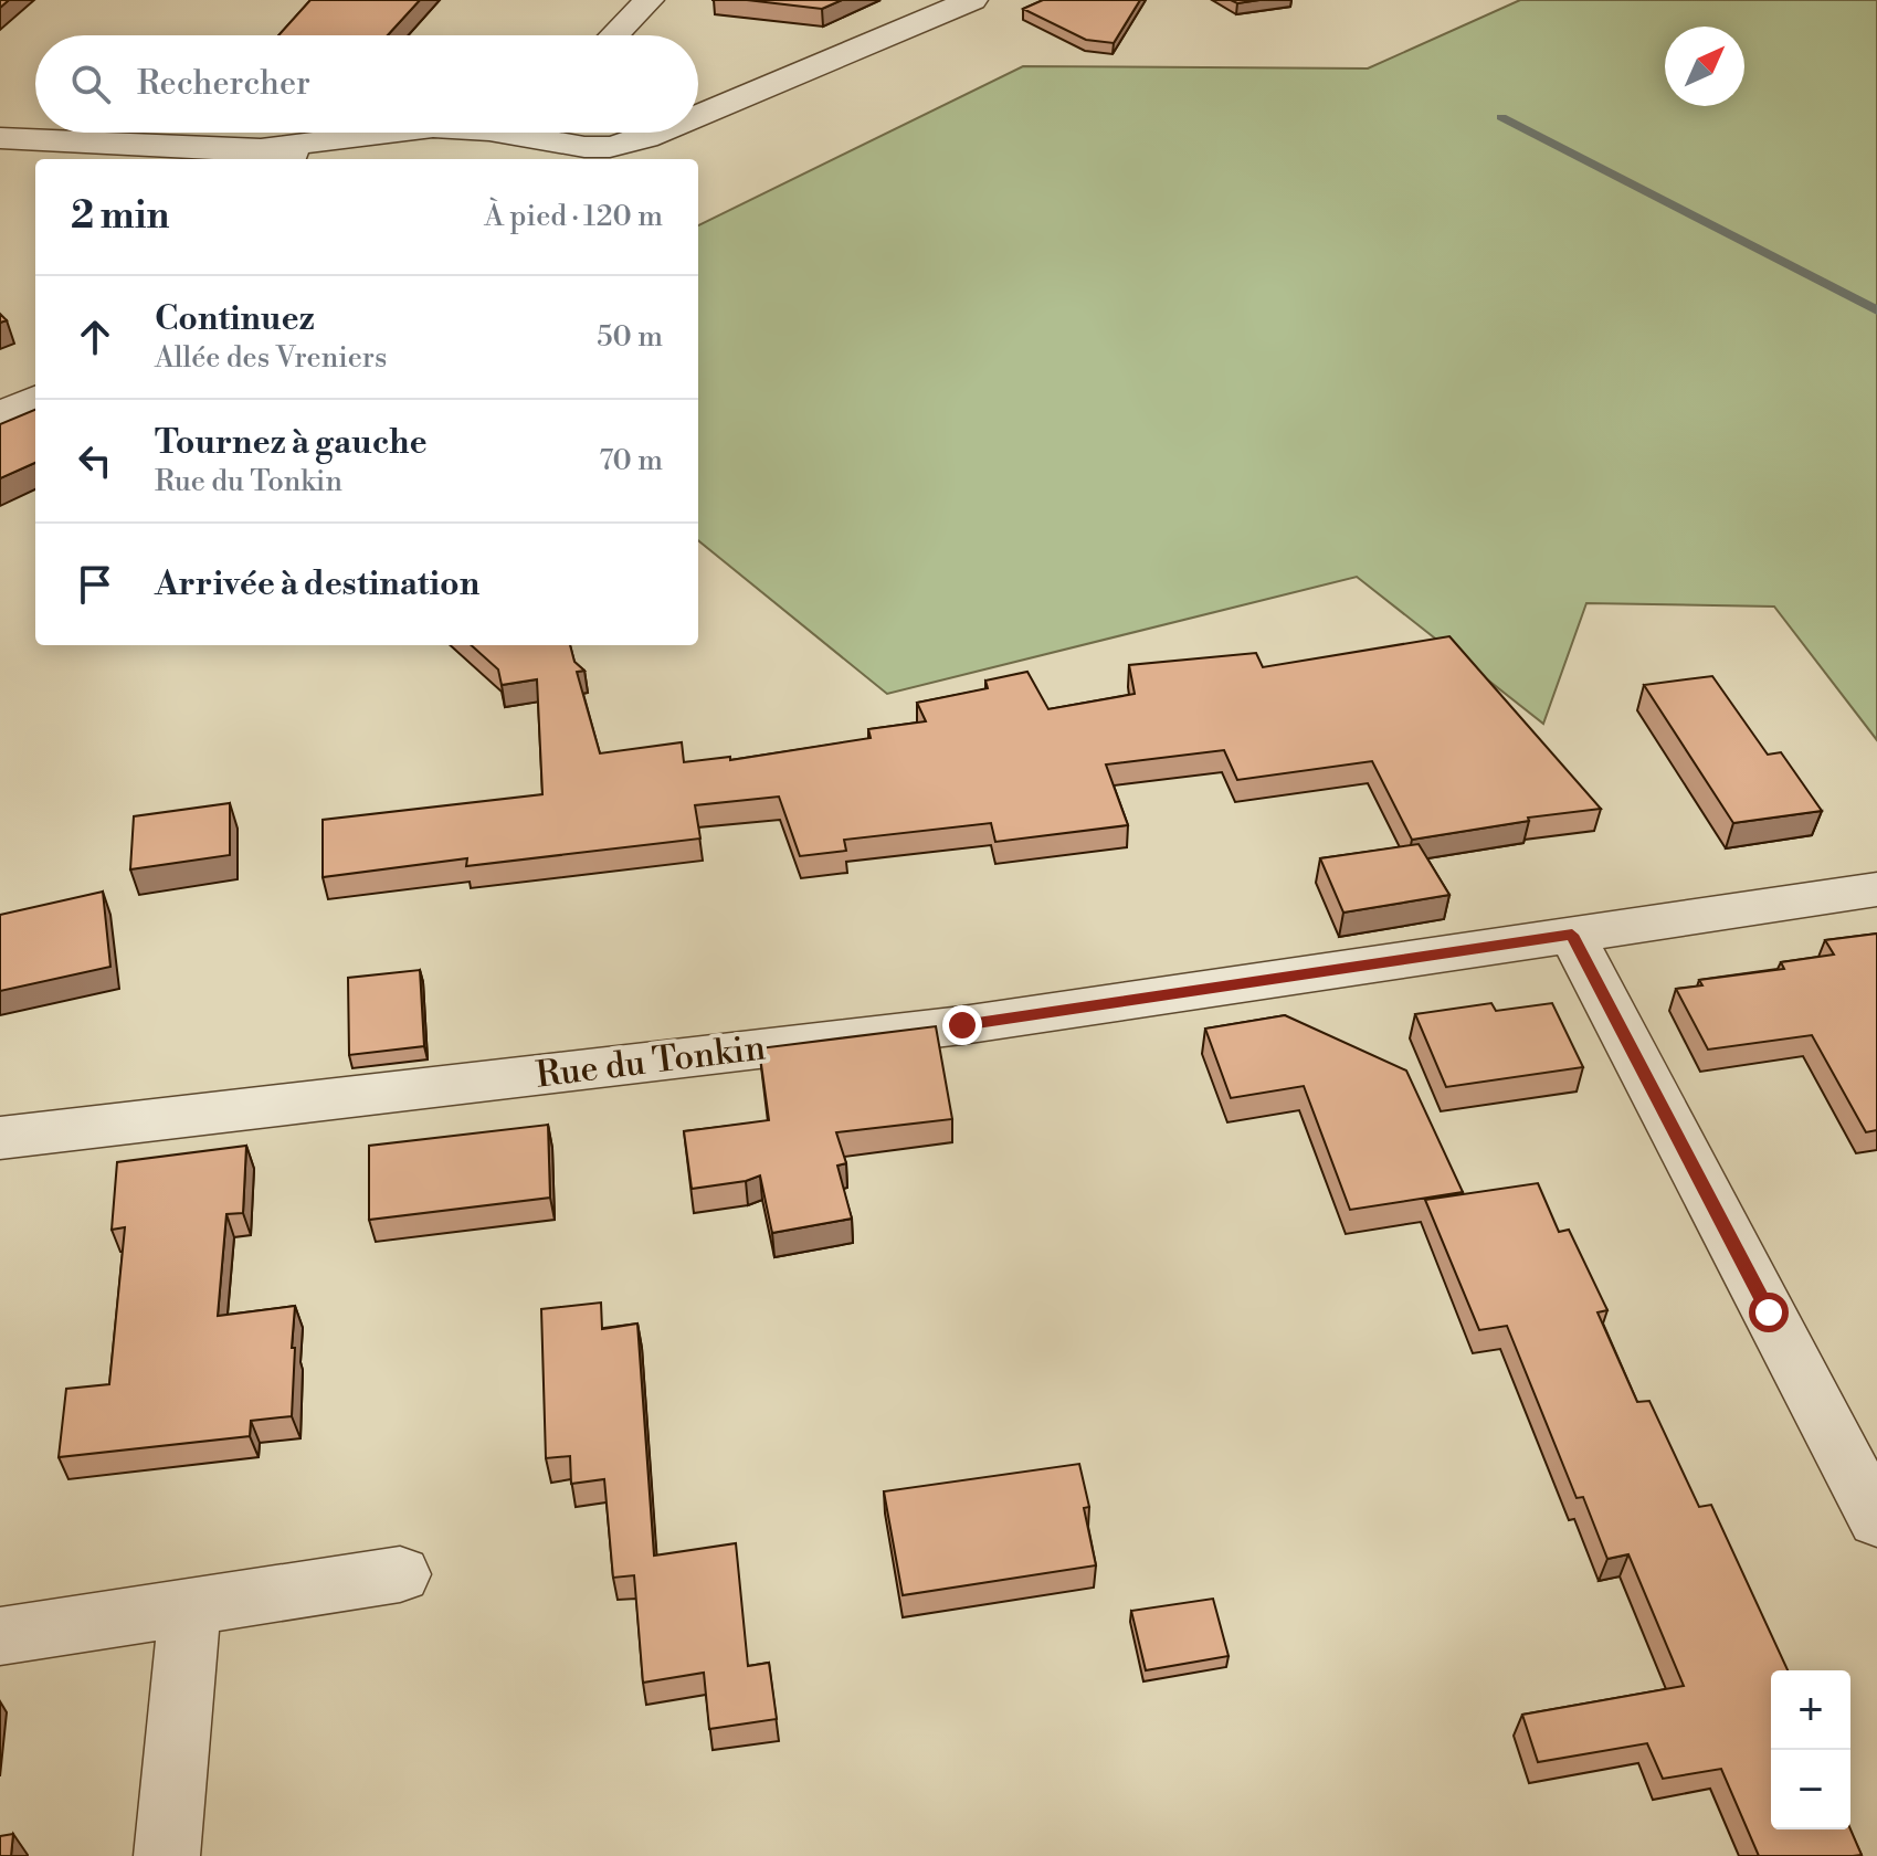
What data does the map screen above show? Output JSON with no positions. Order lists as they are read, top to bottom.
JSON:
{
  "streets": {
    "street": ["Rue du Tonkin"]
  },
  "north": "top right",
  "page": {
    "search": "Rechercher",
    "heading": ["2 min", "À pied · 120 m"],
    "list": [
      ["Continuez", "Allée des Vreniers", "50 m"],
      ["Tournez à gauche", "Rue du Tonkin", "70 m"],
      "Arrivée à destination"
    ],
    "map_buttons": ["+", "−"]
  }
}
